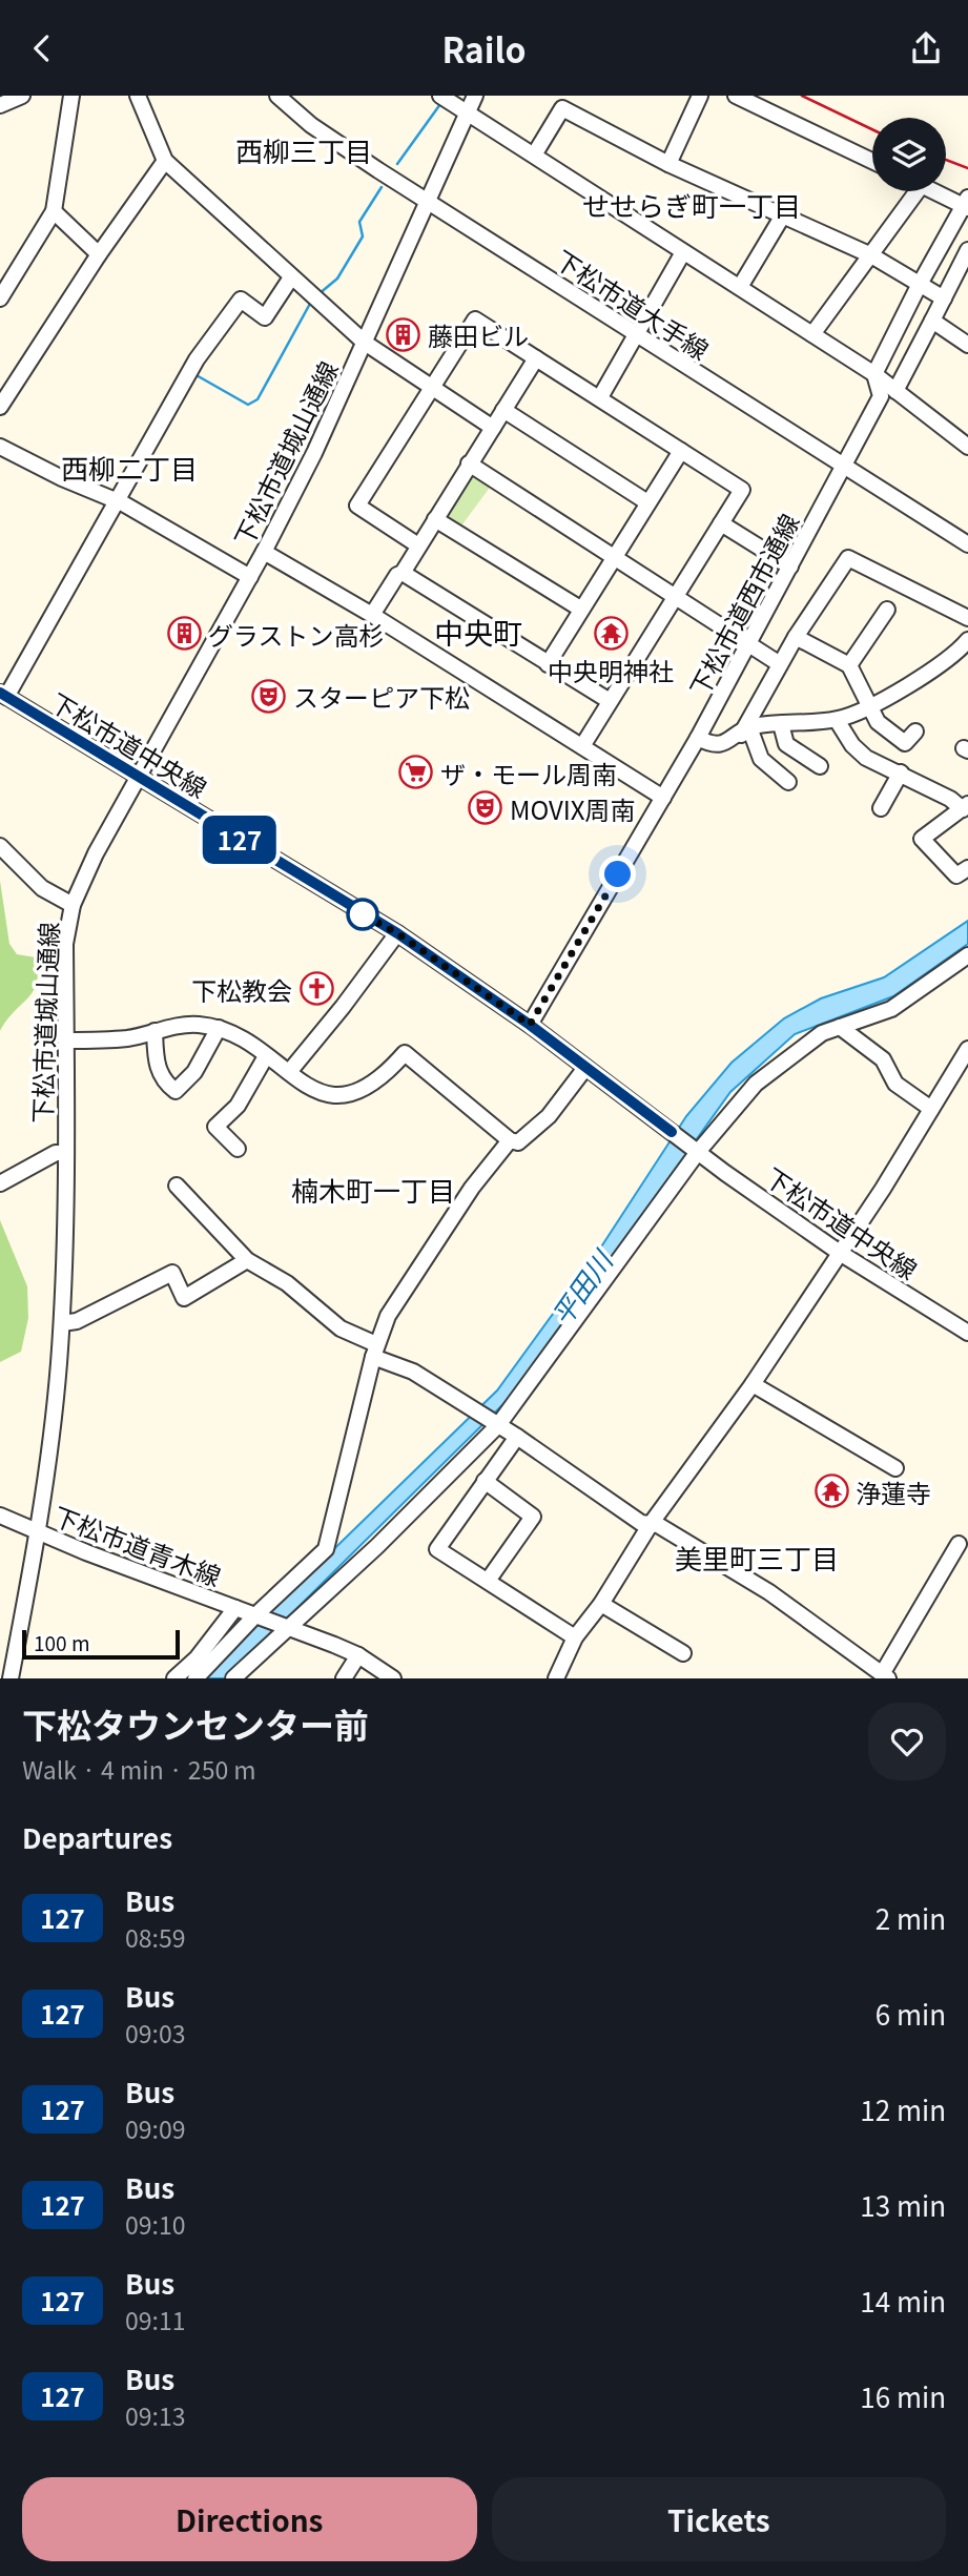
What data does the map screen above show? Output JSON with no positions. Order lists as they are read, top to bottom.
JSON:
{
  "streets": {
    "street": [
      "下松市道大手線",
      "下松市道城山通線",
      "下松市道西市通線",
      "下松市道中央線",
      "下松市道青木線"
    ]
  },
  "crossings": [
    ["下松市道大手線", "下松市道城山通線"],
    ["下松市道大手線", "下松市道西市通線"],
    ["下松市道城山通線", "下松市道中央線"],
    ["下松市道城山通線", "下松市道青木線"],
    ["下松市道西市通線", "下松市道中央線"]
  ],
  "districts": [
    "西柳三丁目",
    "せせらぎ町一丁目",
    "西柳二丁目",
    "中央町",
    "楠木町一丁目",
    "美里町三丁目"
  ],
  "water": ["平田川"],
  "places": {
    "building": ["藤田ビル", "グラストン高杉"],
    "temple": ["中央明神社", "浄蓮寺"],
    "theatre": ["スターピア下松", "MOVIX周南"],
    "supermarket": ["ザ・モール周南"],
    "church": ["下松教会"]
  },
  "lines": ["bus line 127"],
  "scale_bar": "100 m",
  "page": {
    "header": "Railo",
    "on_map": "127",
    "scale": "100 m",
    "heading": [
      ["下松タウンセンター前", "Walk · 4 min · 250 m"],
      "Departures"
    ],
    "list": [
      {
        "mark": "127",
        "name": "Bus",
        "note": "08:59",
        "value": "2 min"
      },
      {
        "mark": "127",
        "name": "Bus",
        "note": "09:03",
        "value": "6 min"
      },
      {
        "mark": "127",
        "name": "Bus",
        "note": "09:09",
        "value": "12 min"
      },
      {
        "mark": "127",
        "name": "Bus",
        "note": "09:10",
        "value": "13 min"
      },
      {
        "mark": "127",
        "name": "Bus",
        "note": "09:11",
        "value": "14 min"
      },
      {
        "mark": "127",
        "name": "Bus",
        "note": "09:13",
        "value": "16 min"
      }
    ],
    "buttons": ["Directions", "Tickets"]
  }
}
